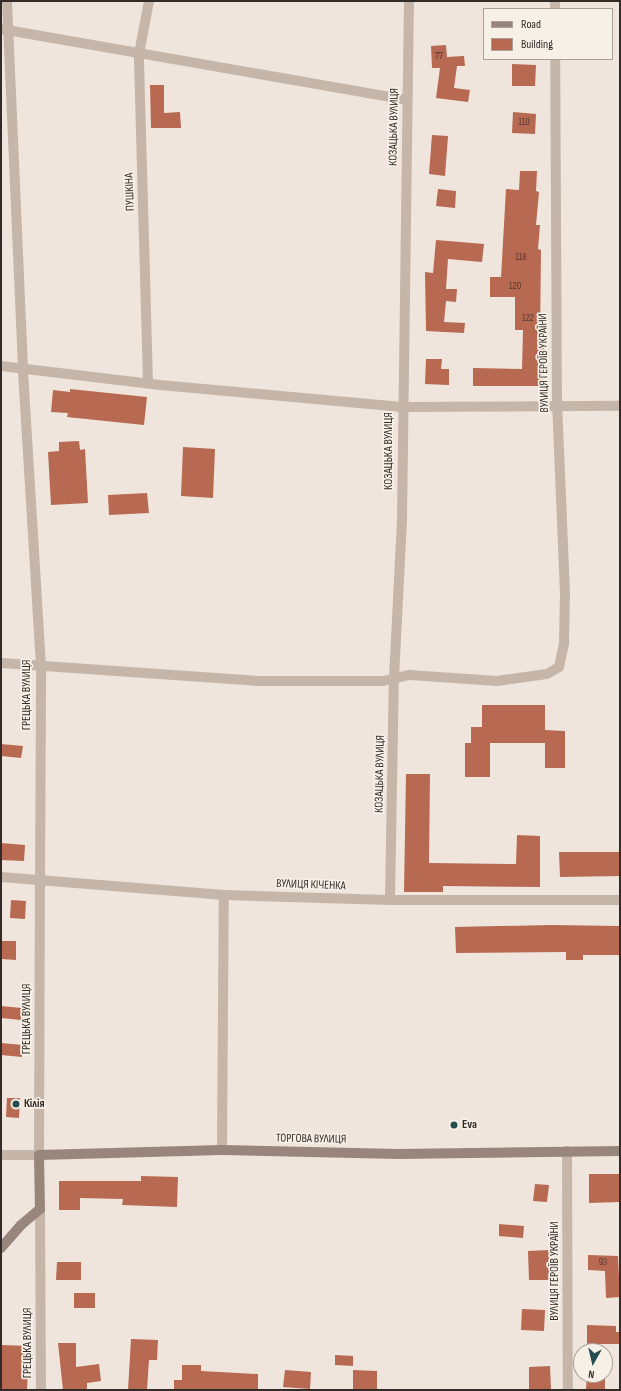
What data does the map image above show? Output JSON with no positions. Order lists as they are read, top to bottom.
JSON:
{
  "streets": {
    "main road": ["ГРЕЦЬКА ВУЛИЦЯ", "ТОРГОВА ВУЛИЦЯ"],
    "street": [
      "КОЗАЦЬКА ВУЛИЦЯ",
      "ПУШКІНА",
      "ВУЛИЦЯ ГЕРОЇВ УКРАЇНИ",
      "ВУЛИЦЯ КІЧЕНКА"
    ]
  },
  "crossings": [
    ["КОЗАЦЬКА ВУЛИЦЯ", "ВУЛИЦЯ ГЕРОЇВ УКРАЇНИ"],
    ["КОЗАЦЬКА ВУЛИЦЯ", "ВУЛИЦЯ КІЧЕНКА"],
    ["ВУЛИЦЯ ГЕРОЇВ УКРАЇНИ", "ТОРГОВА ВУЛИЦЯ"],
    ["ГРЕЦЬКА ВУЛИЦЯ", "ВУЛИЦЯ КІЧЕНКА"],
    ["ГРЕЦЬКА ВУЛИЦЯ", "ТОРГОВА ВУЛИЦЯ"]
  ],
  "places": ["Кілія", "Eva"],
  "house_numbers": [
    "77",
    "110",
    "118",
    "120",
    "122",
    "93"
  ],
  "legend": ["Road", "Building"],
  "north": "bottom"
}
